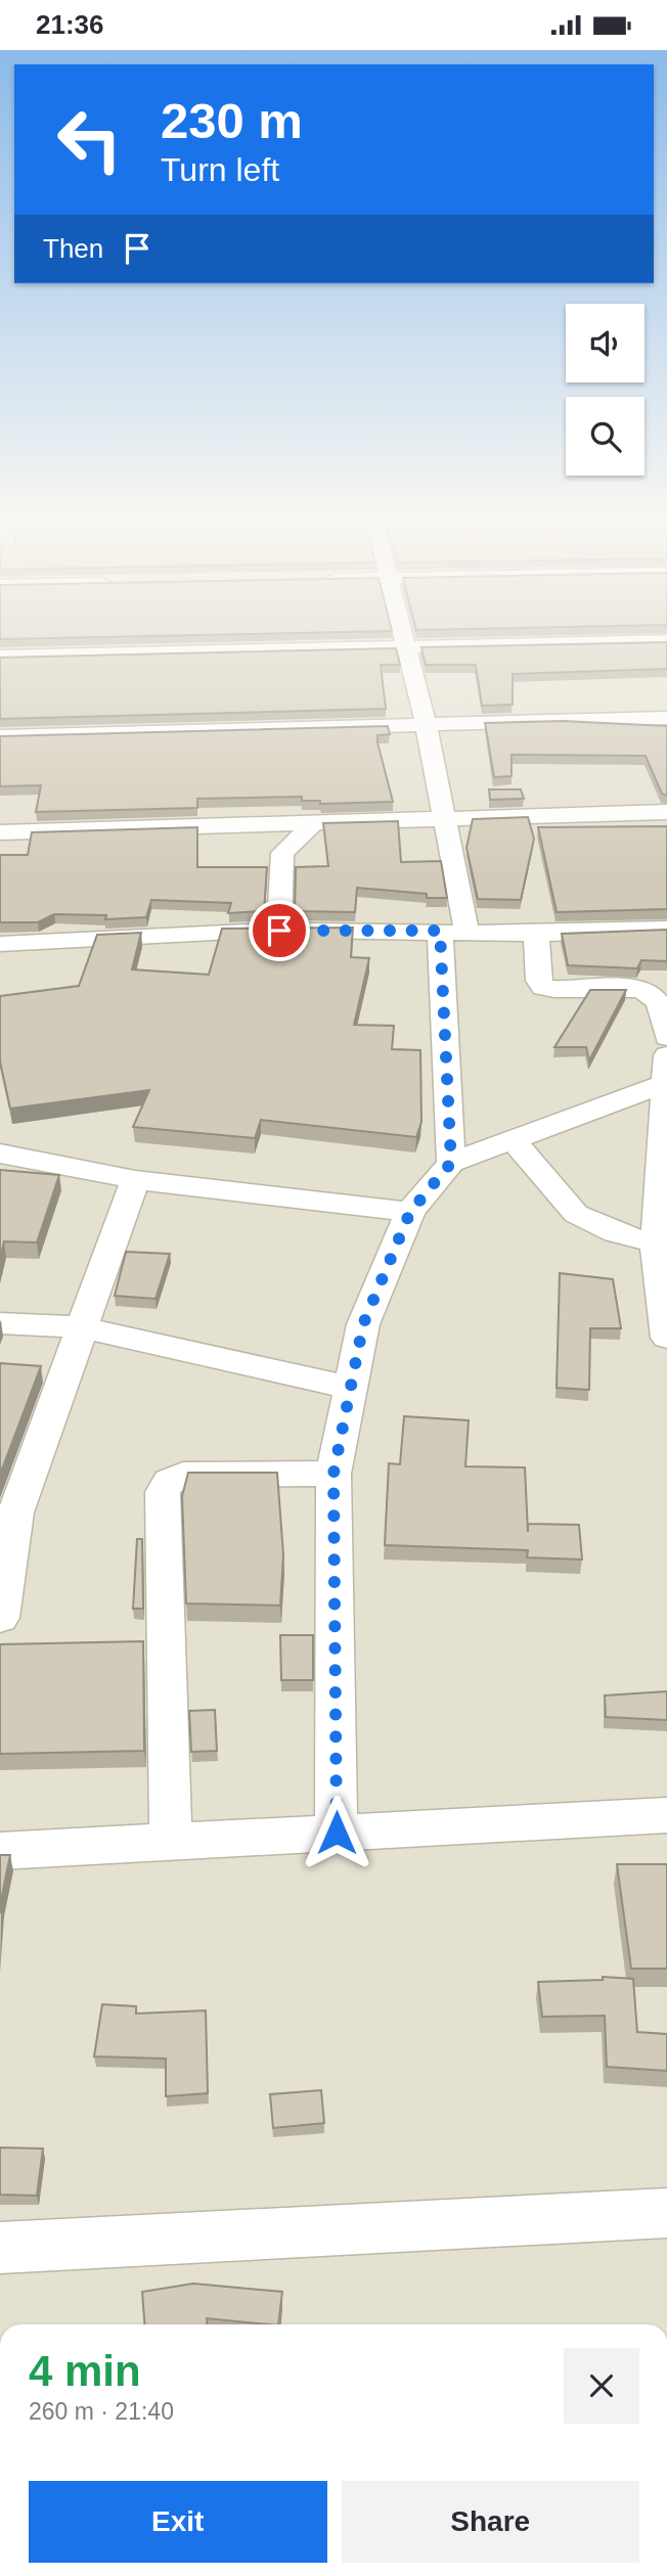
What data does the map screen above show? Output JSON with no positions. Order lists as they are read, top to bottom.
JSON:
{
  "page": {
    "status": "21:36",
    "turn": ["230 m", "Turn left"],
    "then": "Then",
    "heading": ["4 min", "260 m · 21:40"],
    "buttons": ["Exit", "Share"]
  }
}
